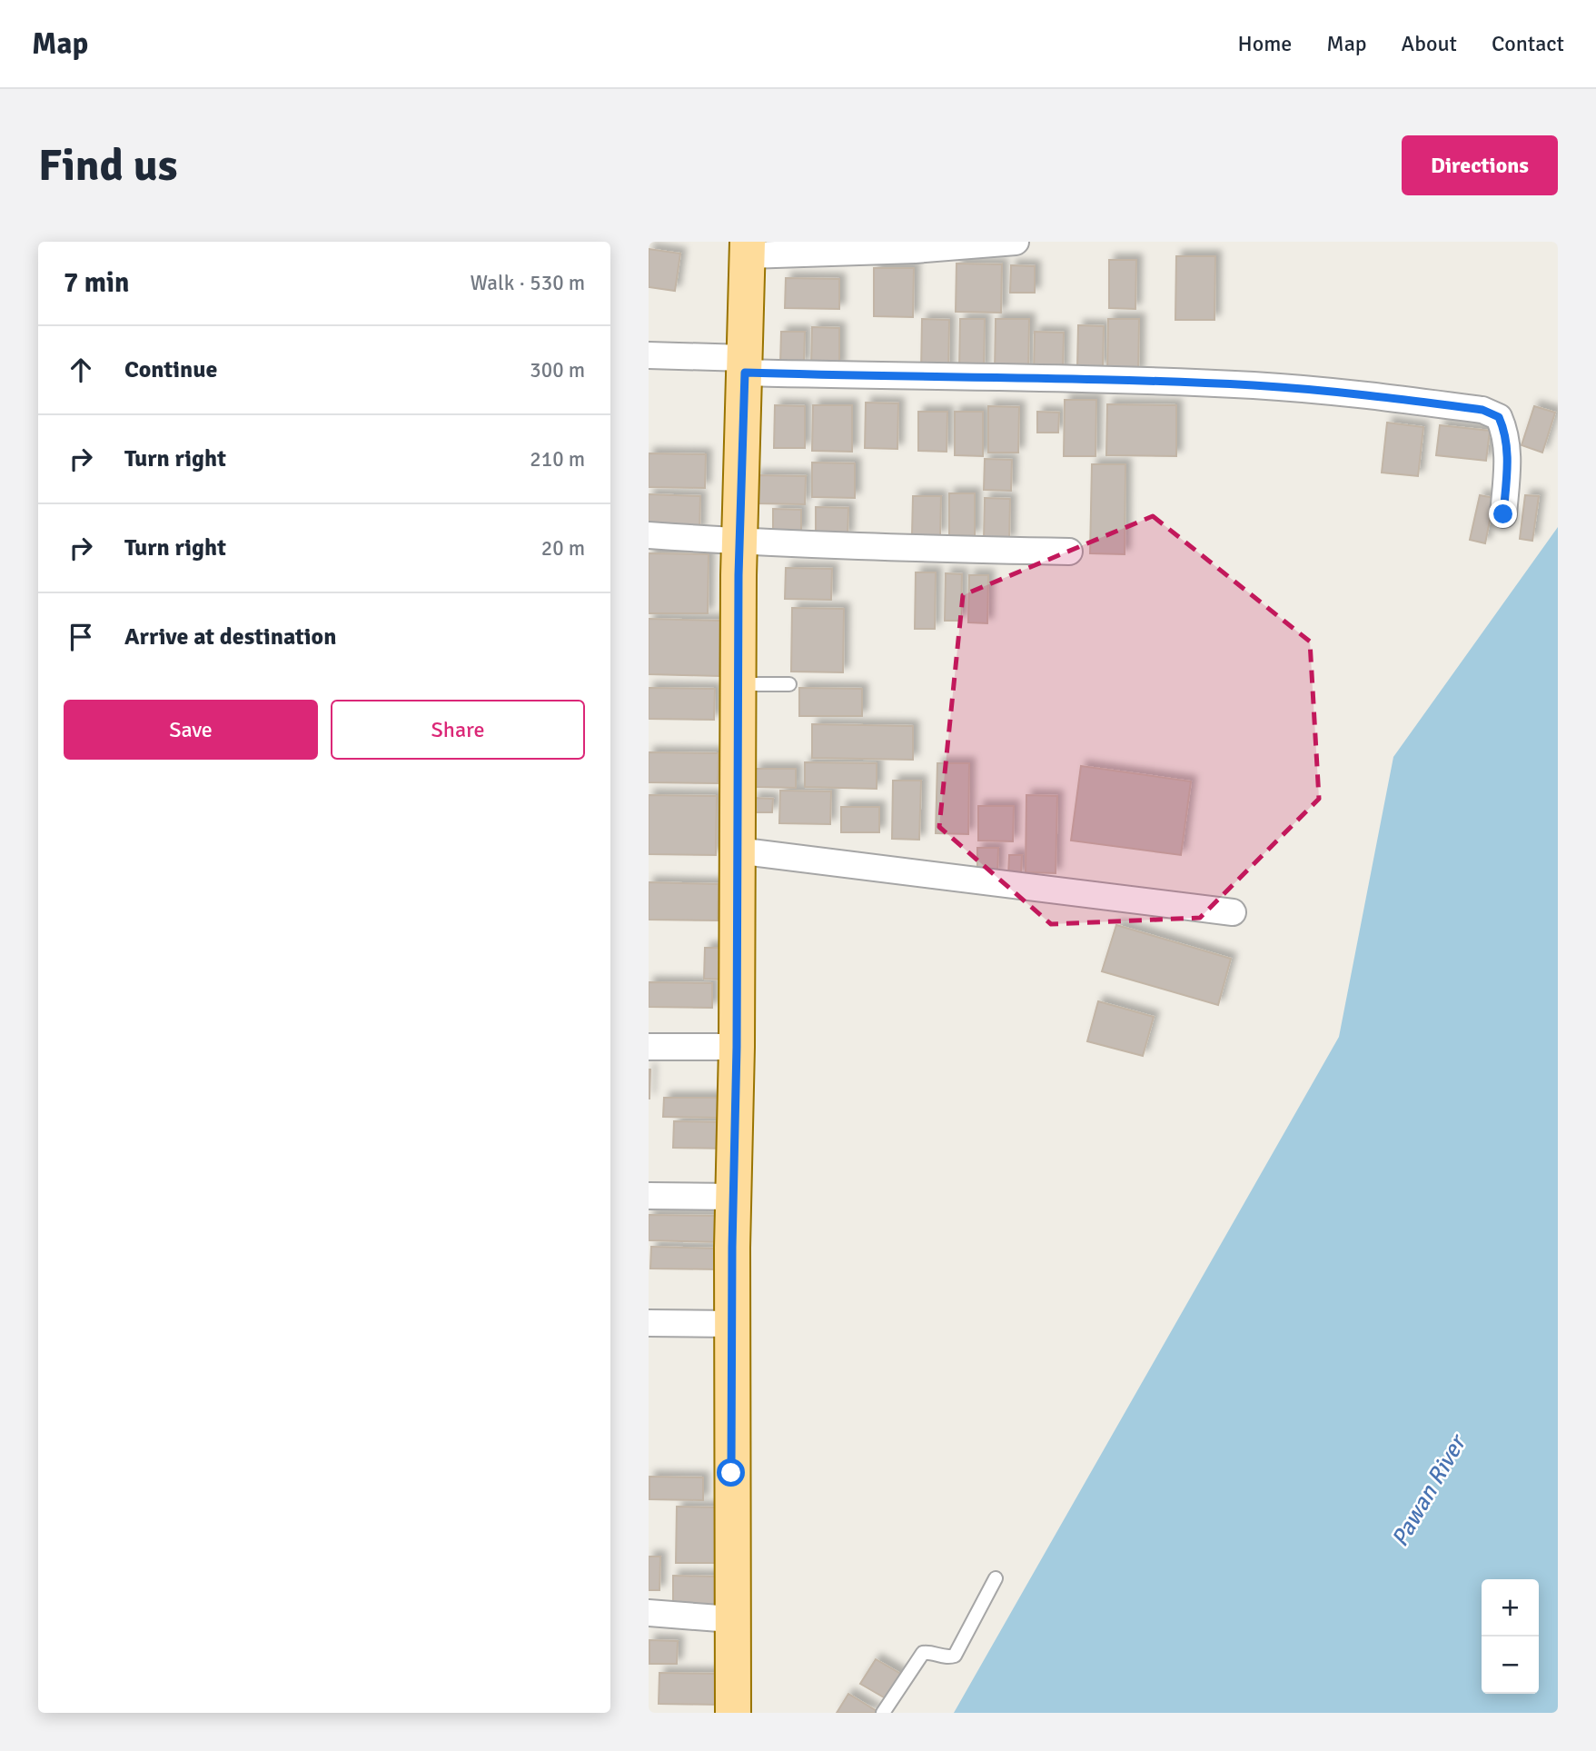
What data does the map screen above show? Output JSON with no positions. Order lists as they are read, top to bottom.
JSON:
{
  "water": ["Pawan River"],
  "page": {
    "header": "Map",
    "nav": [
      "Home",
      "Map",
      "About",
      "Contact"
    ],
    "buttons": [
      "Directions",
      ["Save", "Share"]
    ],
    "title": "Find us",
    "heading": ["7 min", "Walk · 530 m"],
    "list": [
      ["Continue", "300 m"],
      ["Turn right", "210 m"],
      ["Turn right", "20 m"],
      "Arrive at destination"
    ],
    "map_buttons": ["+", "−"]
  }
}
